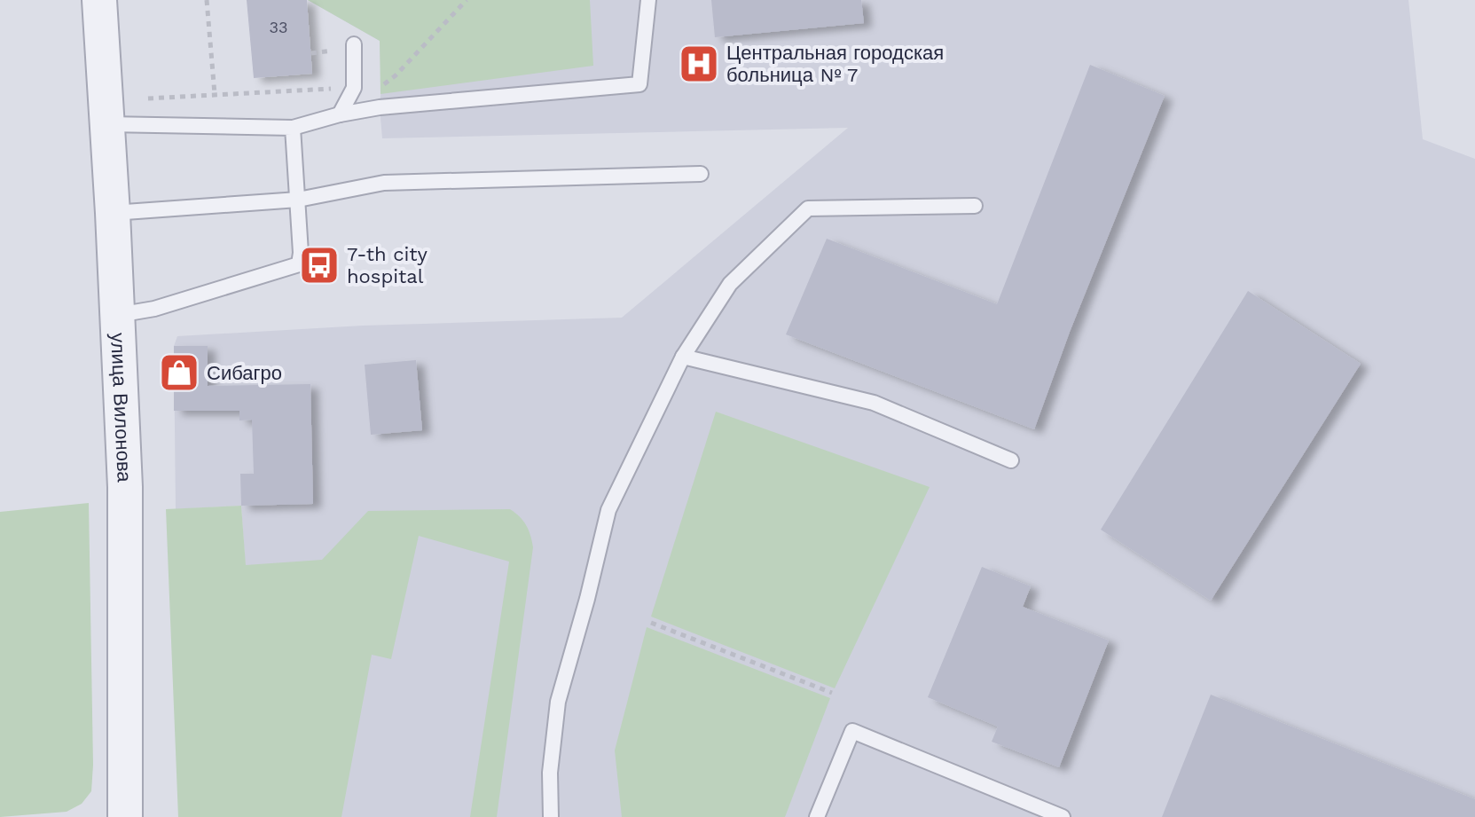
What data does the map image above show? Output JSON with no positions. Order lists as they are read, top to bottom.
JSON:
{
  "streets": {
    "street": ["улица Вилонова"]
  },
  "places": {
    "hospital": ["Центральная городская больница № 7"],
    "bus stop": ["7-th city hospital"],
    "shop": ["Сибагро"]
  },
  "house_numbers": ["33"]
}
